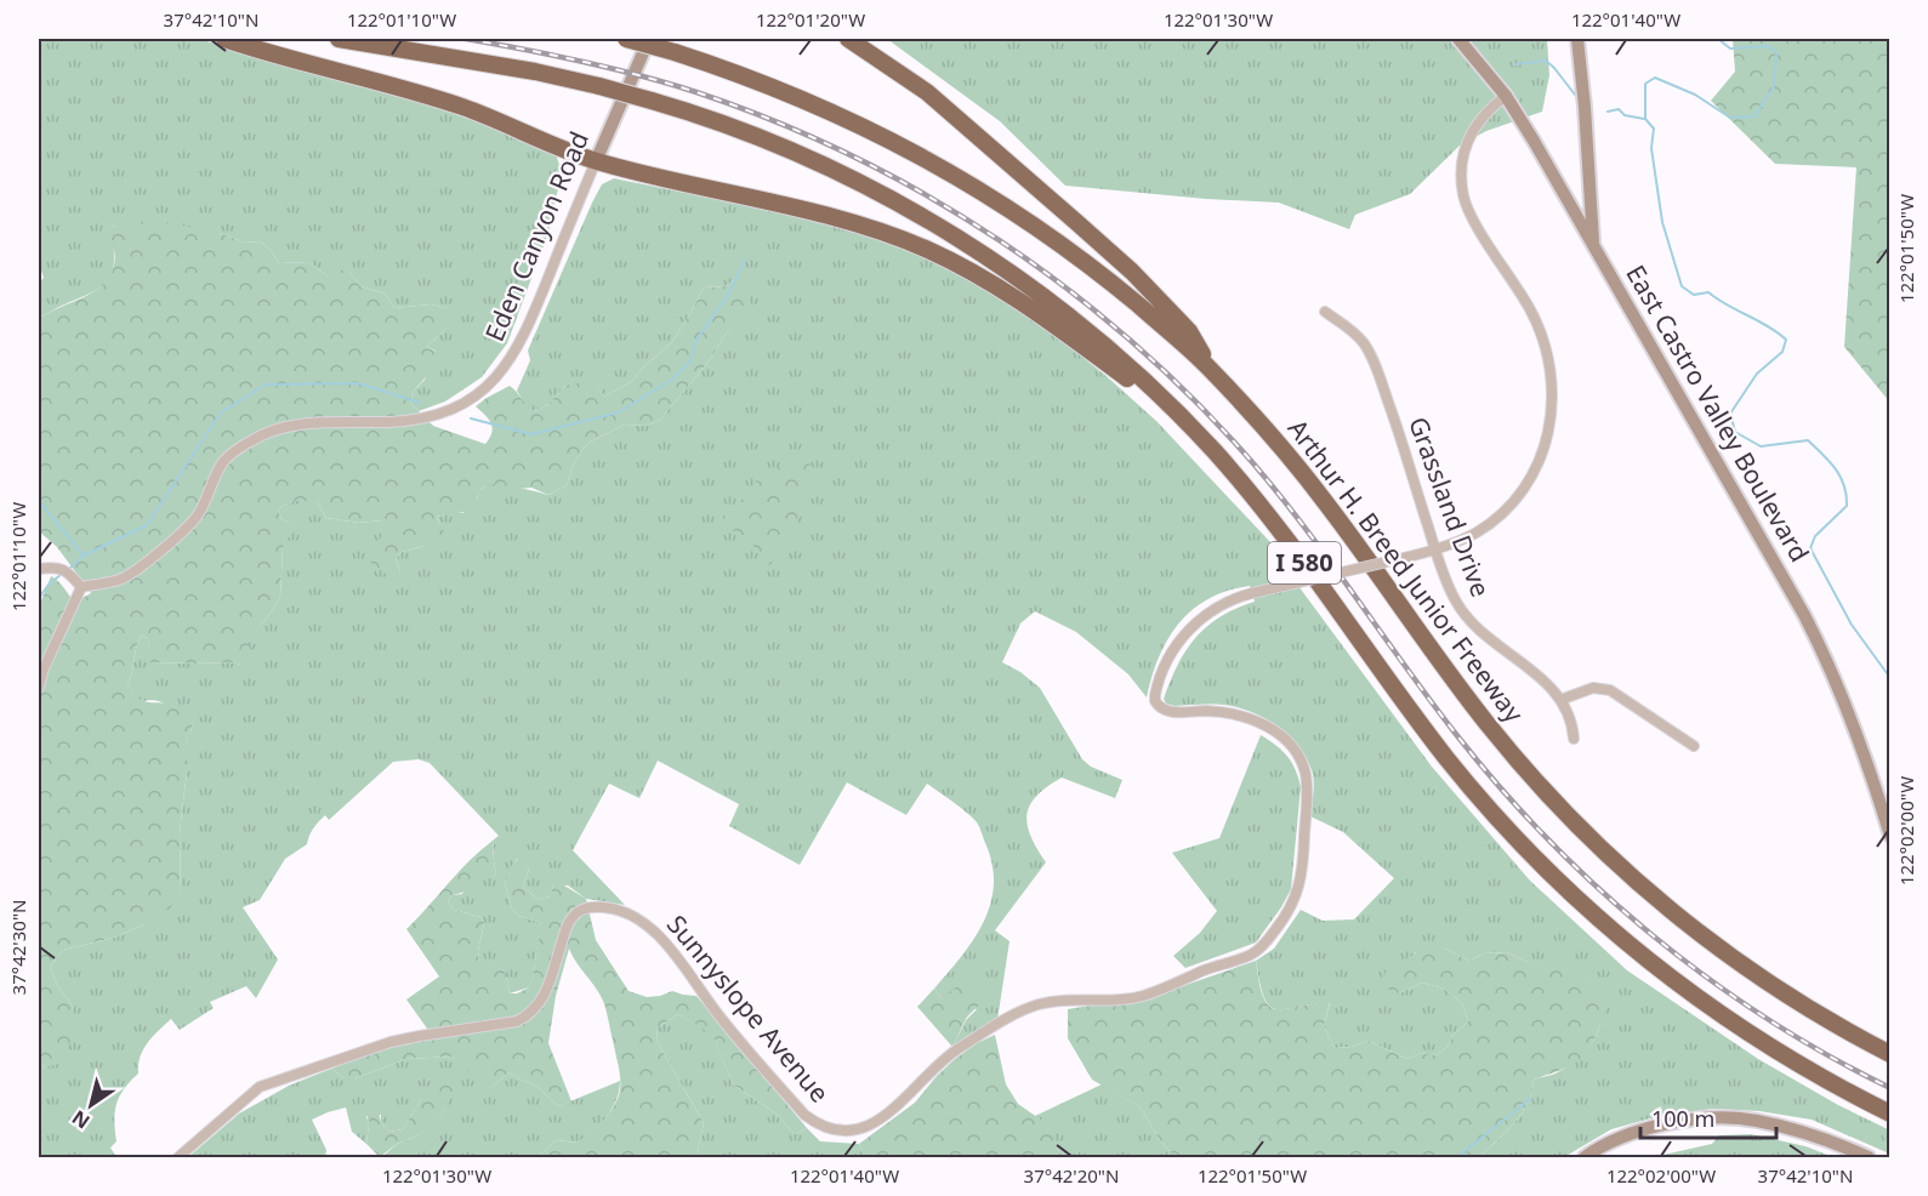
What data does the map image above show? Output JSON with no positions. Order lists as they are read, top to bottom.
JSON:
{
  "streets": {
    "highway": ["I 580", "Arthur H. Breed Junior Freeway"],
    "main road": ["Eden Canyon Road", "East Castro Valley Boulevard"],
    "street": ["Grassland Drive", "Sunnyslope Avenue"]
  },
  "crossings": [
    ["East Castro Valley Boulevard", "Sunnyslope Avenue"],
    ["Grassland Drive", "Sunnyslope Avenue"]
  ],
  "scale_bar": "100 m",
  "north": "bottom left",
  "coordinates": [
    "37°42'10\"N",
    "122°01'10\"W",
    "122°01'20\"W",
    "122°01'30\"W",
    "122°01'40\"W",
    "122°01'50\"W",
    "122°02'00\"W",
    "37°42'30\"N",
    "37°42'20\"N"
  ]
}
